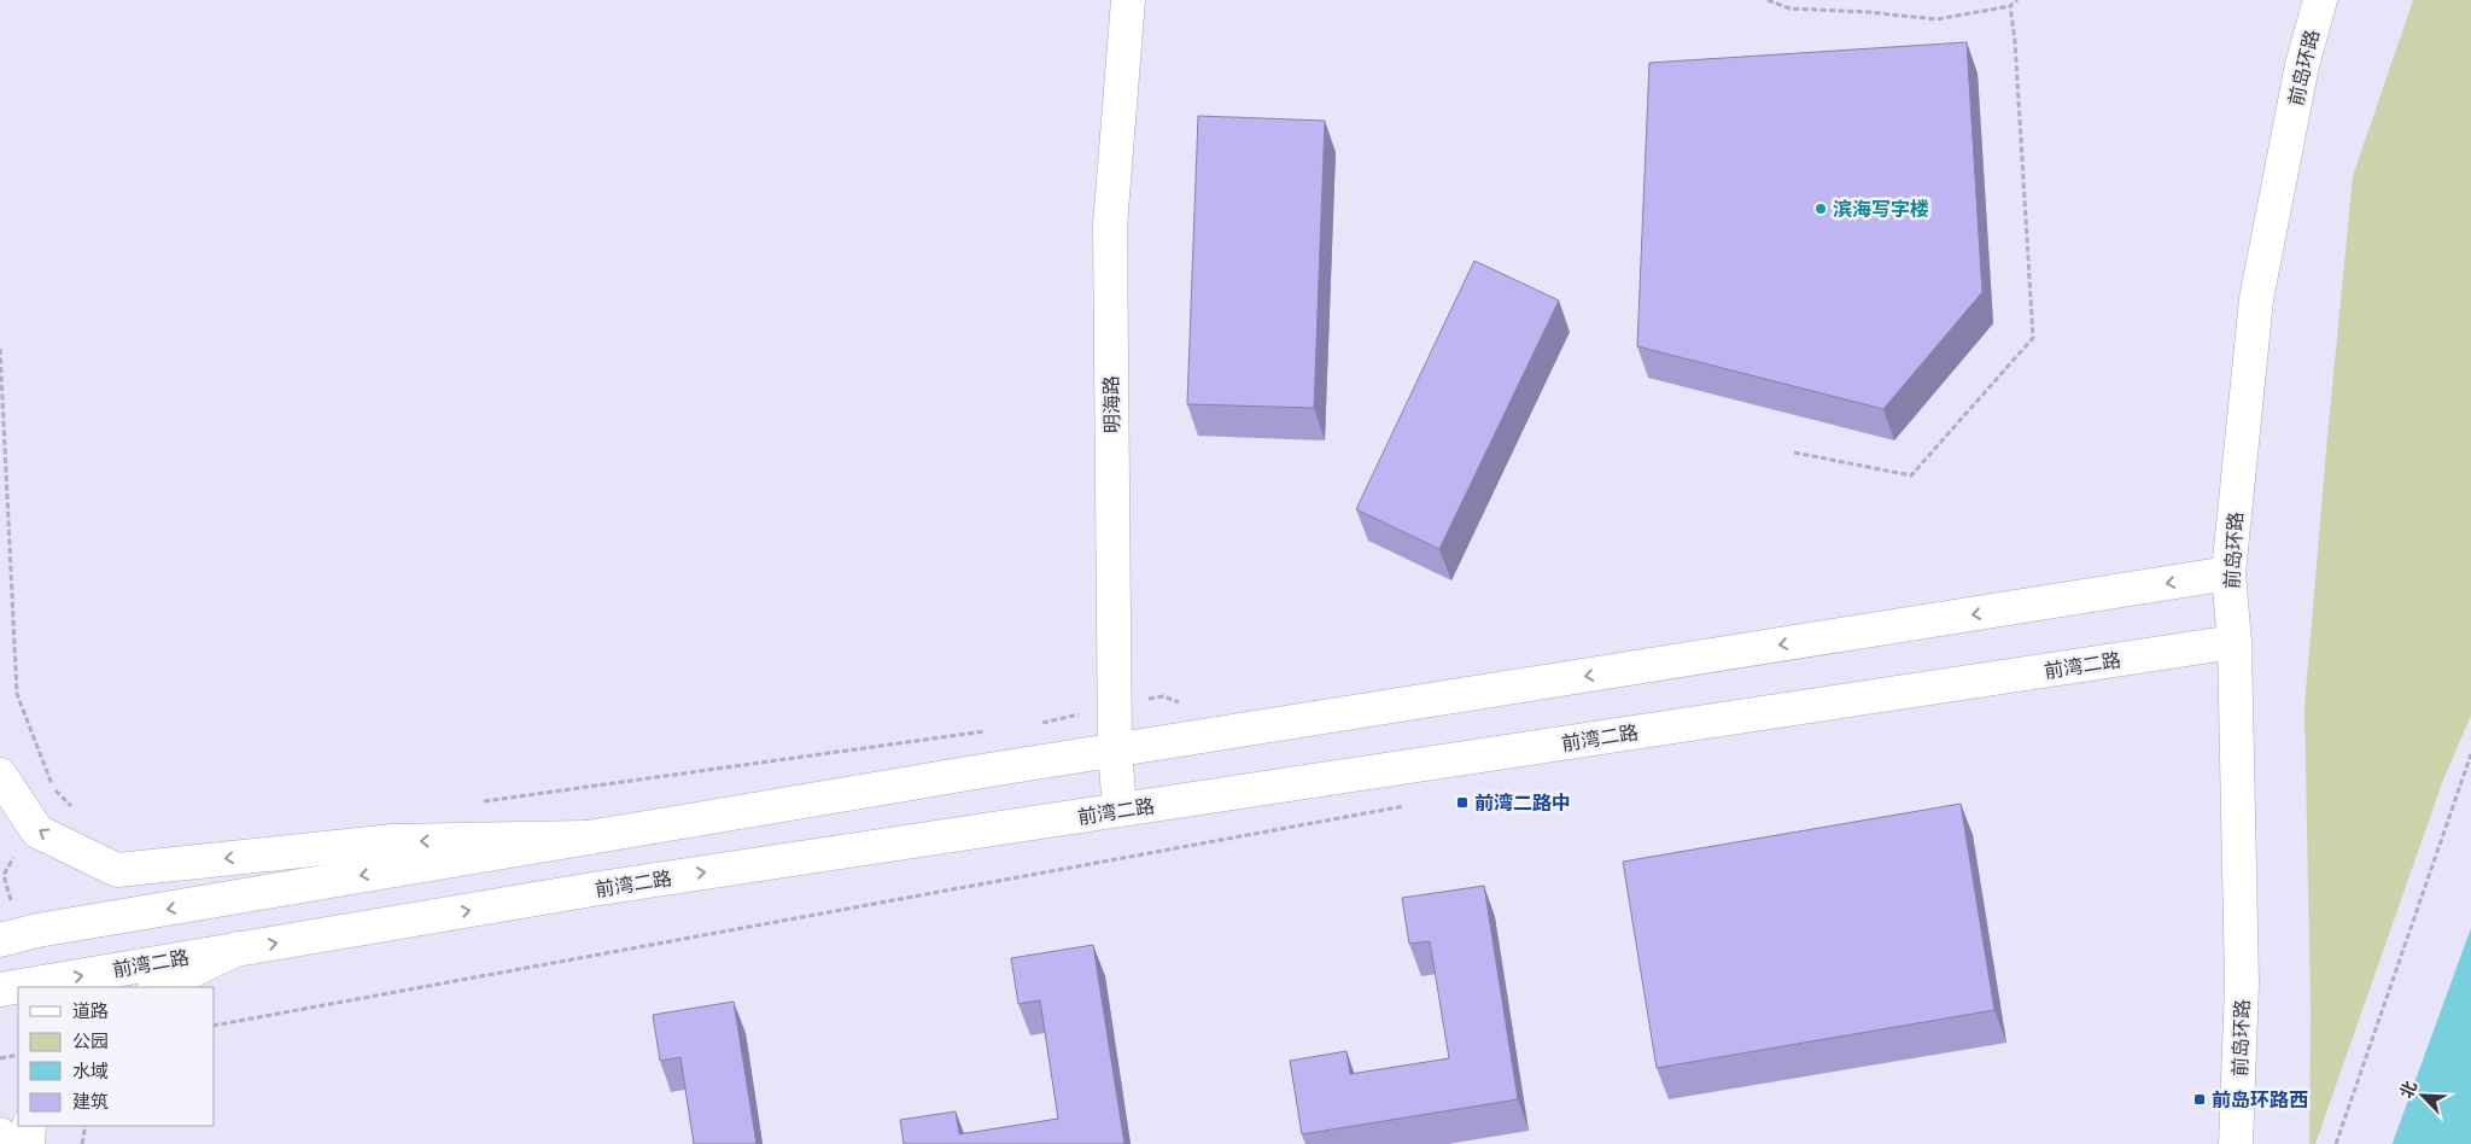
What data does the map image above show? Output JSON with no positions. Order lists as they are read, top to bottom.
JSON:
{
  "streets": {
    "street": ["前岛环路", "明海路", "前湾二路"]
  },
  "crossings": [
    ["前岛环路", "前湾二路"],
    ["明海路", "前湾二路"]
  ],
  "places": {
    "other": ["滨海写字楼"],
    "transit": ["前湾二路中", "前岛环路西"]
  },
  "legend": [
    "道路",
    "公园",
    "水域",
    "建筑"
  ],
  "north": "top left"
}
